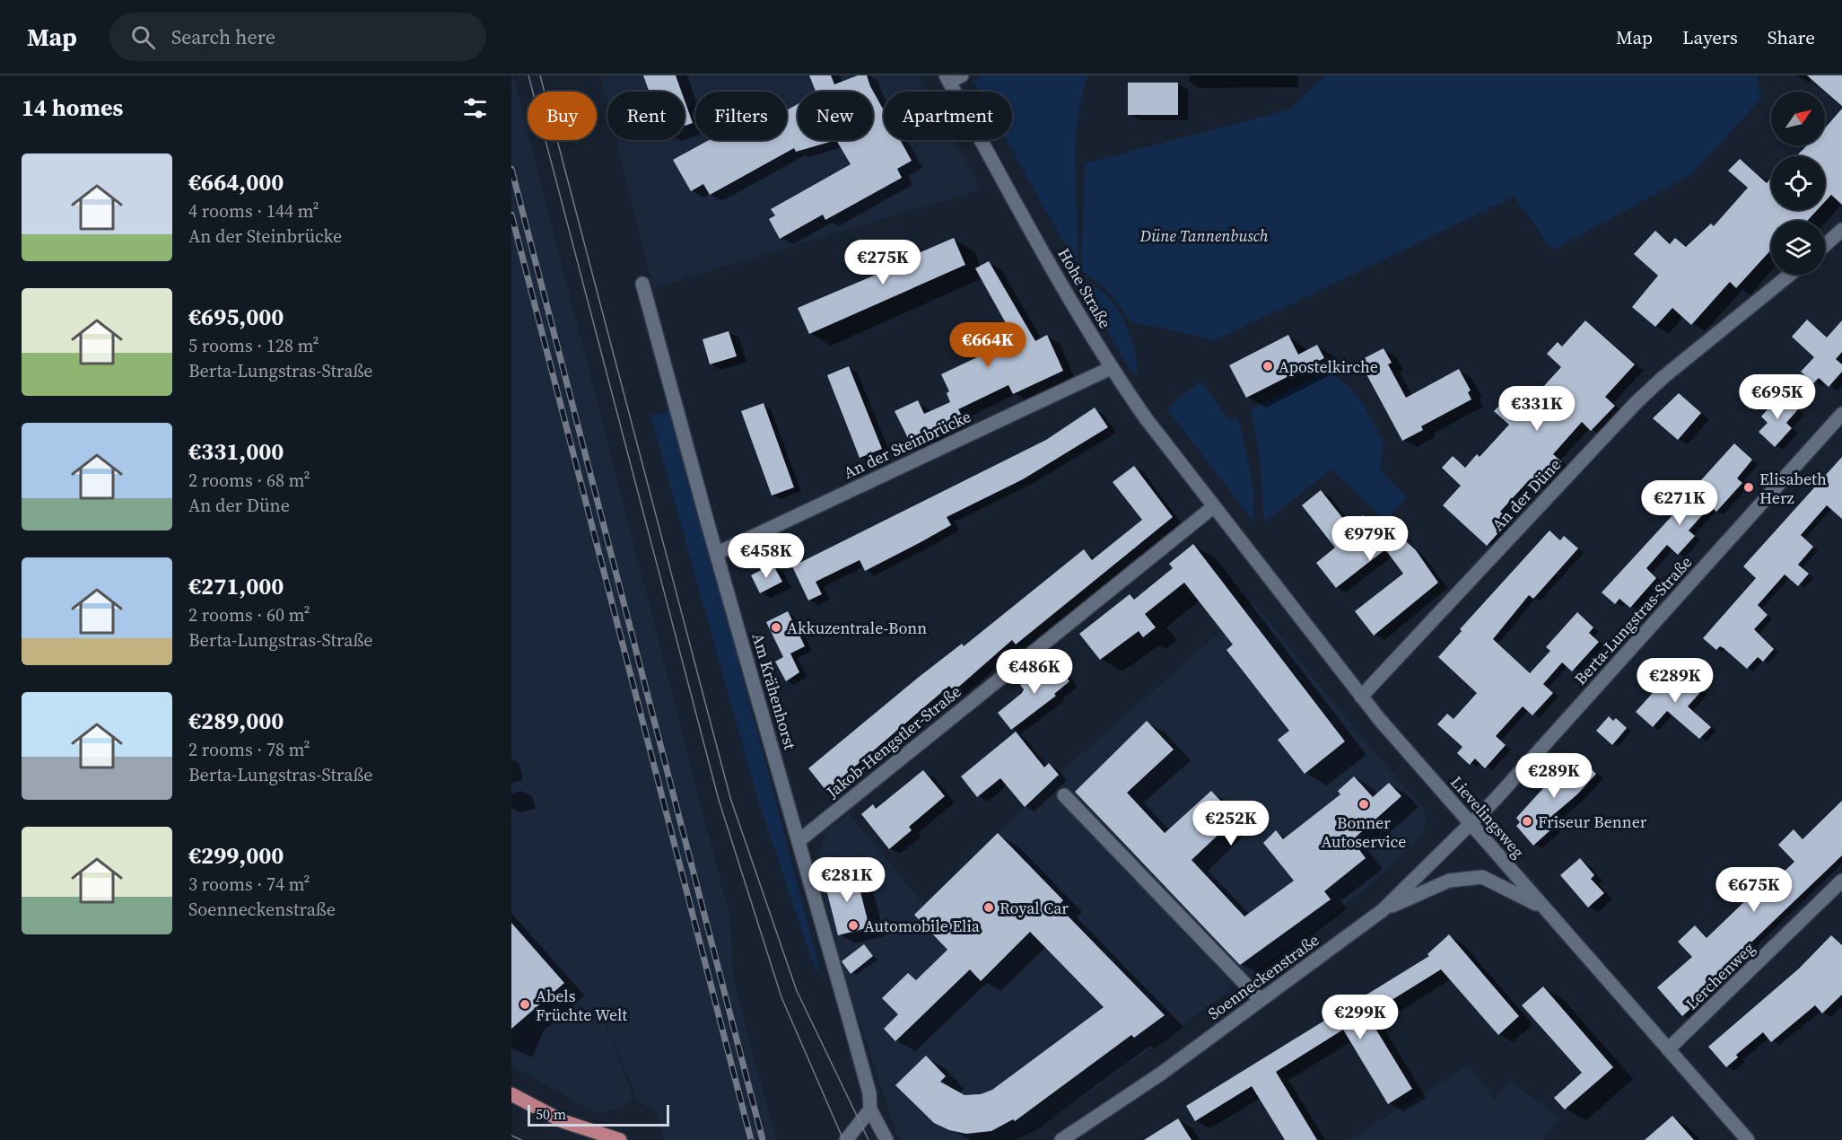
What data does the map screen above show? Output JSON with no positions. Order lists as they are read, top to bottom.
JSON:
{
  "streets": {
    "street": [
      "Hohe Straße",
      "An der Steinbrücke",
      "An der Düne",
      "Berta-Lungstras-Straße",
      "Am Krähenhorst",
      "Jakob-Hengstler-Straße",
      "Lievelingsweg",
      "Lerchenweg",
      "Soenneckenstraße"
    ]
  },
  "crossings": [
    ["Hohe Straße", "An der Steinbrücke"],
    ["Hohe Straße", "Jakob-Hengstler-Straße"],
    ["Hohe Straße", "Lievelingsweg"],
    ["An der Steinbrücke", "Am Krähenhorst"],
    ["An der Düne", "Lievelingsweg"],
    ["Berta-Lungstras-Straße", "Lievelingsweg"],
    ["Berta-Lungstras-Straße", "Soenneckenstraße"],
    ["Am Krähenhorst", "Jakob-Hengstler-Straße"],
    ["Jakob-Hengstler-Straße", "Lievelingsweg"],
    ["Lievelingsweg", "Lerchenweg"],
    ["Lievelingsweg", "Soenneckenstraße"]
  ],
  "parks": ["Düne Tannenbusch"],
  "places": [
    "Apostelkirche",
    "Elisabeth Herz",
    "Akkuzentrale-Bonn",
    "Bonner Autoservice",
    "Friseur Benner",
    "Royal Car",
    "Automobile Elia",
    "Abels Früchte Welt"
  ],
  "scale_bar": "50 m",
  "north": "top right",
  "page": {
    "header": "Map",
    "search": "Search here",
    "nav": ["Map", "Layers", "Share"],
    "heading": "14 homes",
    "chip": [
      "Buy",
      "Rent",
      "Filters",
      "New",
      "Apartment"
    ],
    "list": [
      {
        "name": "€664,000",
        "note": "4 rooms · 144 m² · An der Steinbrücke"
      },
      {
        "name": "€695,000",
        "note": "5 rooms · 128 m² · Berta-Lungstras-Straße"
      },
      {
        "name": "€331,000",
        "note": "2 rooms · 68 m² · An der Düne"
      },
      {
        "name": "€271,000",
        "note": "2 rooms · 60 m² · Berta-Lungstras-Straße"
      },
      {
        "name": "€289,000",
        "note": "2 rooms · 78 m² · Berta-Lungstras-Straße"
      },
      {
        "name": "€299,000",
        "note": "3 rooms · 74 m² · Soenneckenstraße"
      }
    ],
    "price": [
      "€275K",
      "€664K",
      "€695K",
      "€331K",
      "€271K",
      "€979K",
      "€458K",
      "€486K",
      "€289K",
      "€289K",
      "€252K",
      "€281K",
      "€675K",
      "€299K"
    ],
    "scale": "50 m"
  }
}
